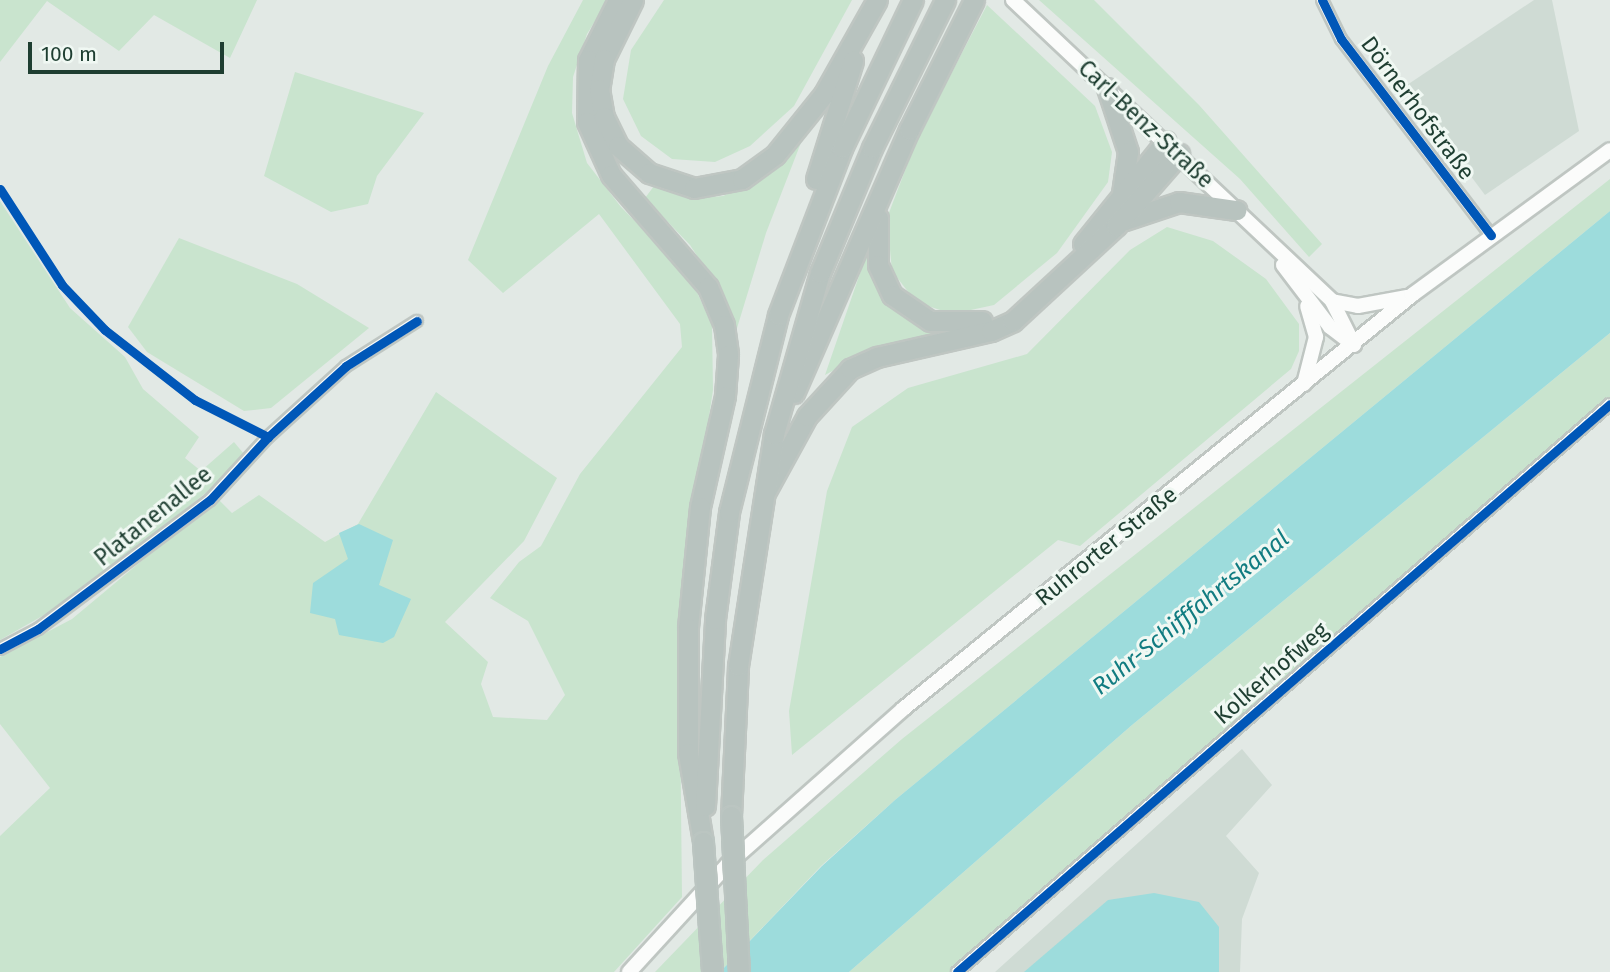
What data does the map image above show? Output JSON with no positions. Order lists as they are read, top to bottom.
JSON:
{
  "streets": {
    "main road": ["Carl-Benz-Straße", "Ruhrorter Straße"],
    "street": ["Dörnerhofstraße", "Platanenallee", "Kolkerhofweg"]
  },
  "crossings": [
    ["Dörnerhofstraße", "Ruhrorter Straße"],
    ["Carl-Benz-Straße", "Ruhrorter Straße"]
  ],
  "water": ["Ruhr-Schifffahrtskanal"],
  "scale_bar": "100 m"
}
